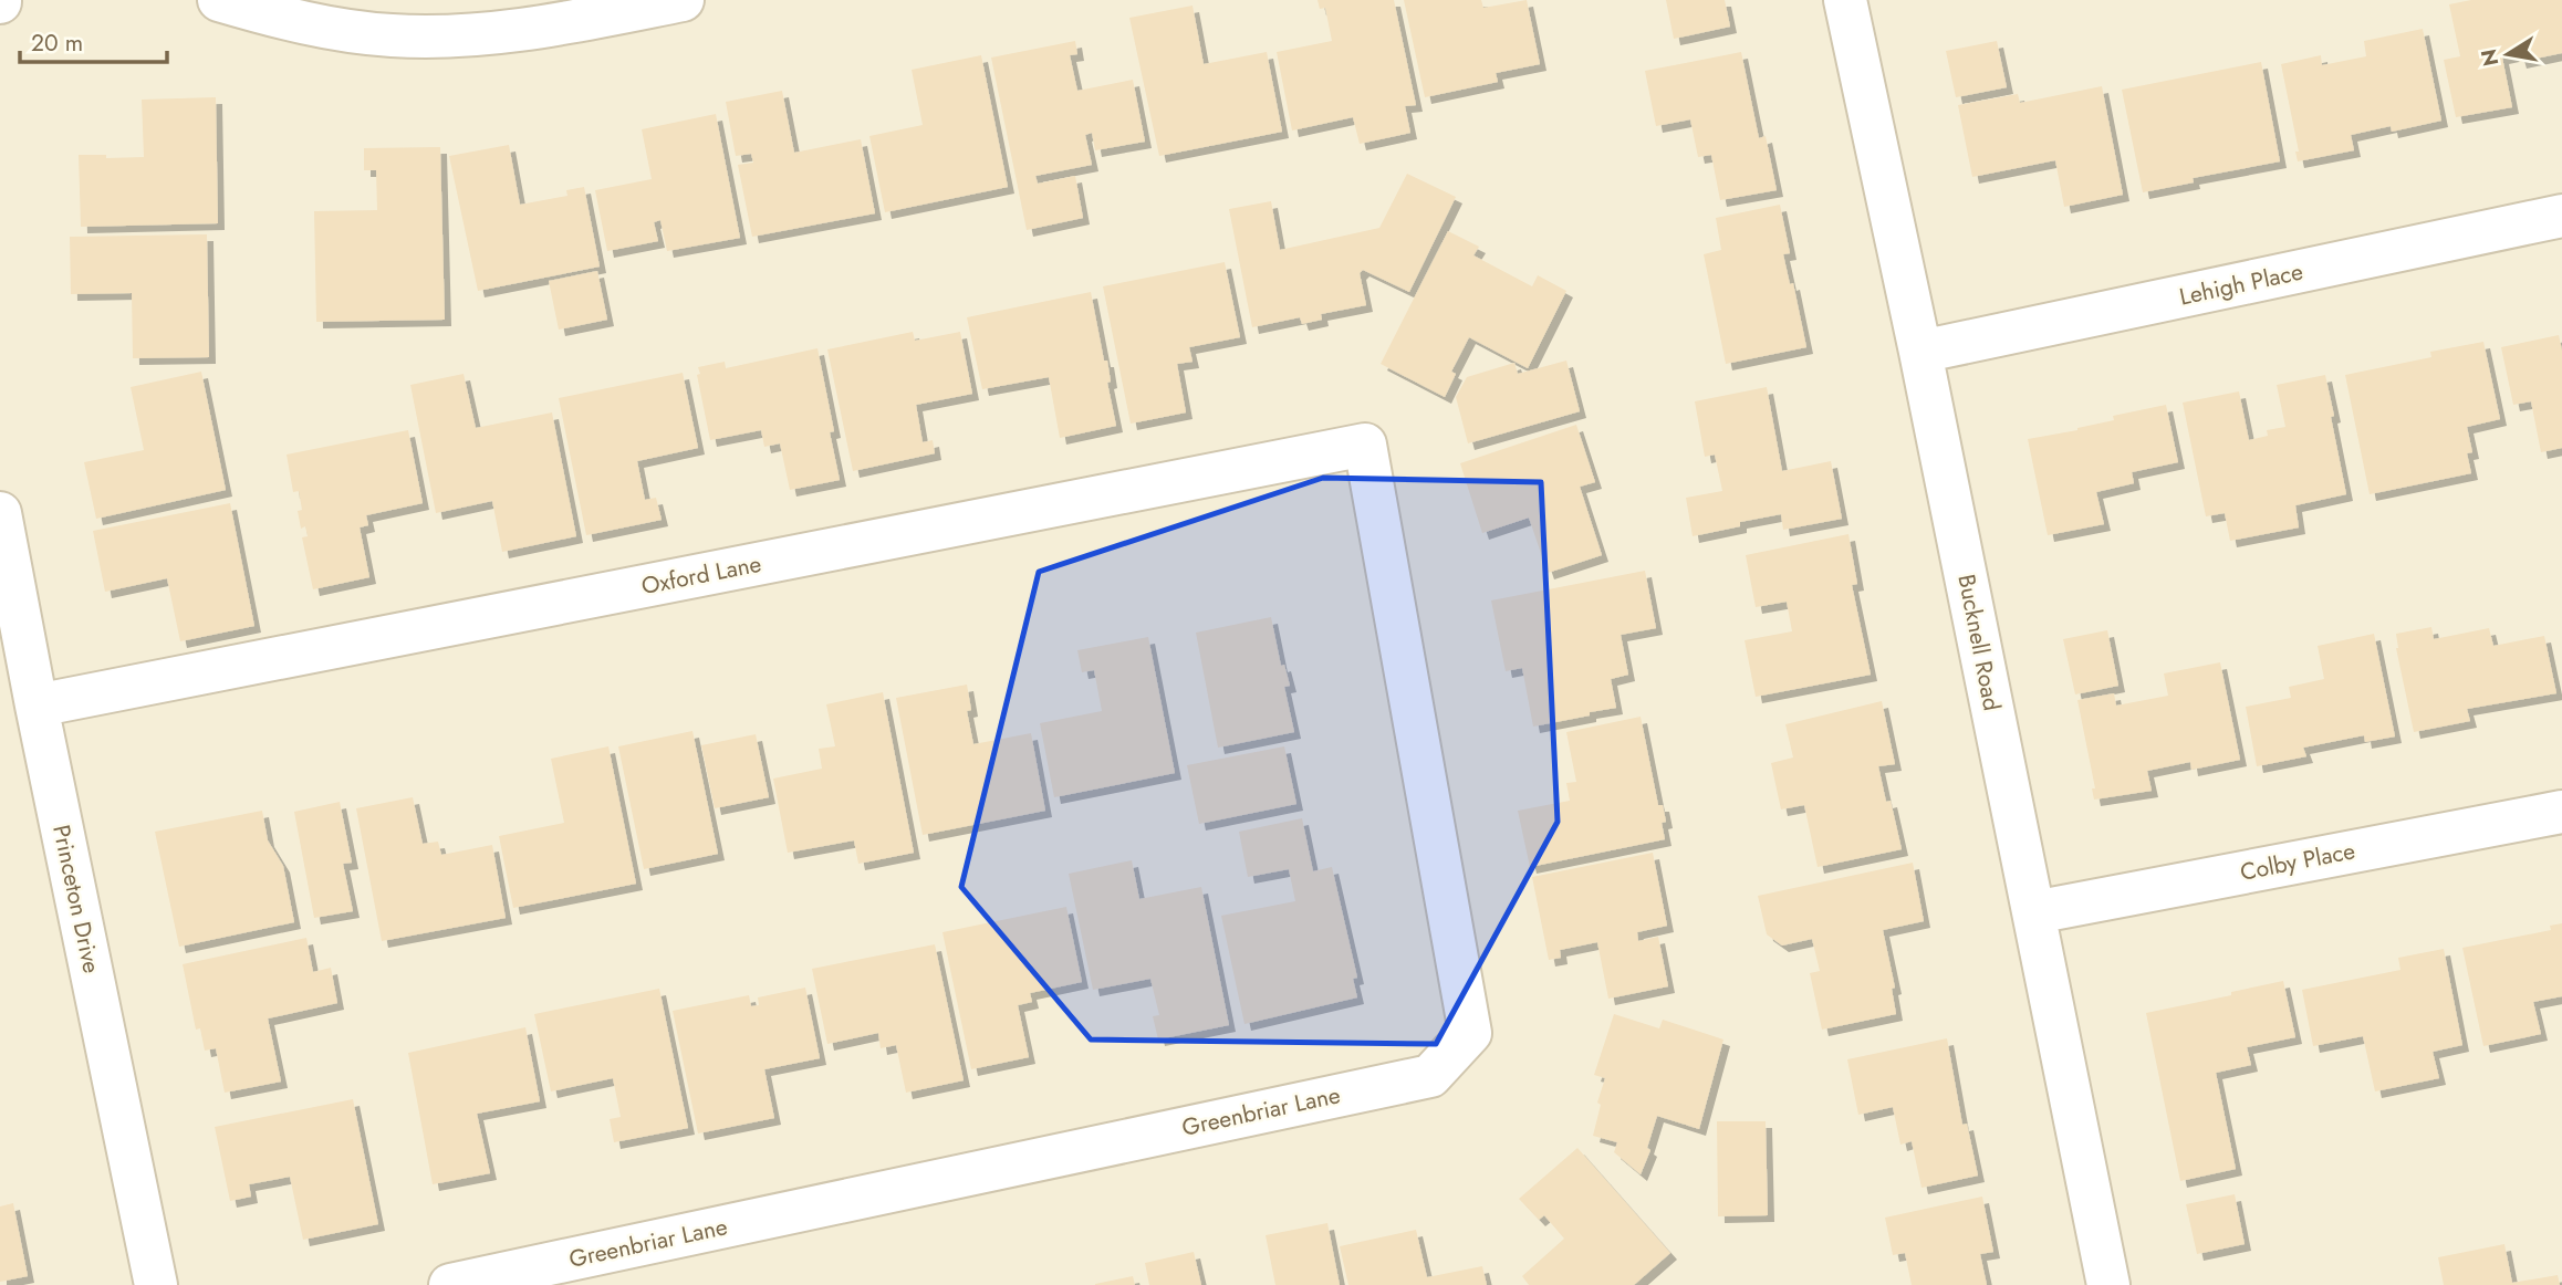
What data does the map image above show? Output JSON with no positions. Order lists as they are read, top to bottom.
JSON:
{
  "streets": {
    "street": [
      "Lehigh Place",
      "Oxford Lane",
      "Bucknell Road",
      "Colby Place",
      "Princeton Drive",
      "Greenbriar Lane"
    ]
  },
  "crossings": [
    ["Lehigh Place", "Bucknell Road"],
    ["Oxford Lane", "Princeton Drive"],
    ["Oxford Lane", "Greenbriar Lane"],
    ["Bucknell Road", "Colby Place"]
  ],
  "scale_bar": "20 m",
  "north": "left"
}
